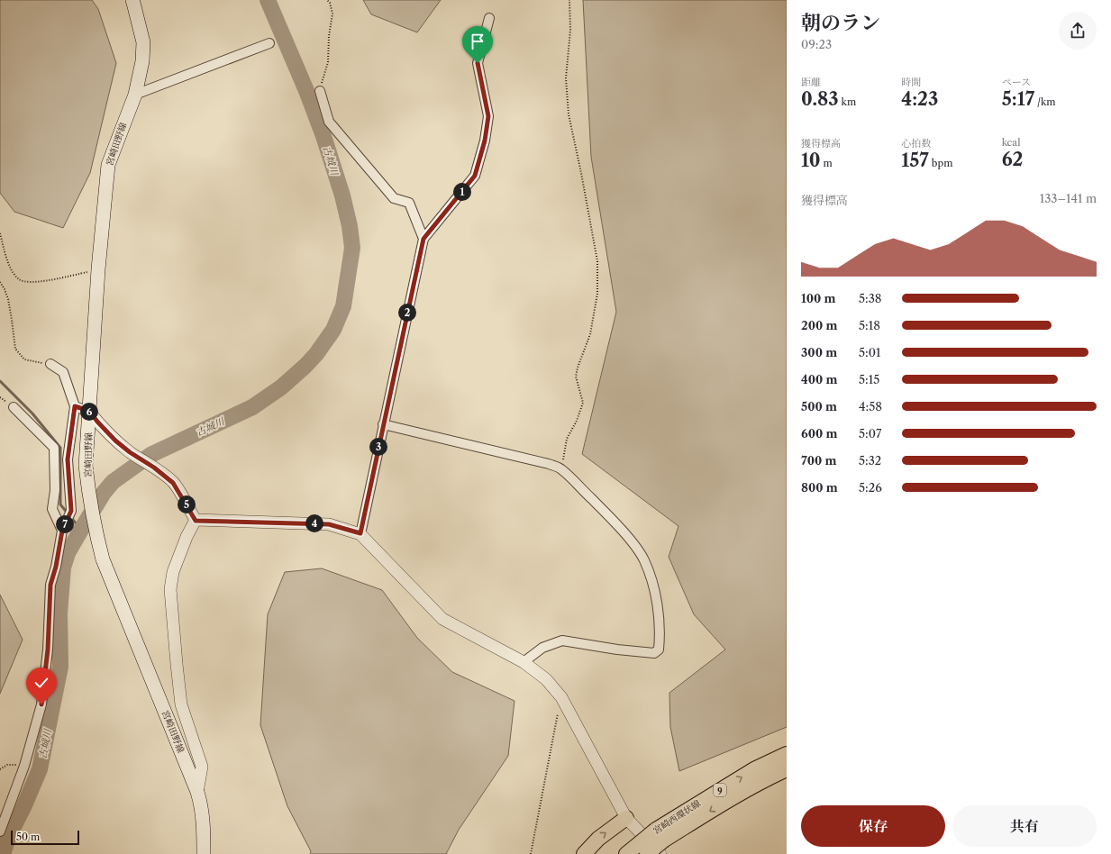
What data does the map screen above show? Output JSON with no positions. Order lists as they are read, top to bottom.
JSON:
{
  "streets": {
    "main road": ["宮崎田野線", "9", "宮崎西環状線"]
  },
  "water": ["古城川"],
  "scale_bar": "50 m",
  "page": {
    "heading": ["朝のラン", "09:23"],
    "stats": [
      ["距離", "0.83 km"],
      ["時間", "4:23"],
      ["ペース", "5:17 /km"],
      ["獲得標高", "10 m"],
      ["心拍数", "157 bpm"],
      ["kcal", "62"]
    ],
    "pins": [
      "1",
      "2",
      "6",
      "3",
      "5",
      "4",
      "7"
    ],
    "chart": ["獲得標高", "133–141 m"],
    "list": [
      {
        "name": "100 m",
        "note": "5:38"
      },
      {
        "name": "200 m",
        "note": "5:18"
      },
      {
        "name": "300 m",
        "note": "5:01"
      },
      {
        "name": "400 m",
        "note": "5:15"
      },
      {
        "name": "500 m",
        "note": "4:58"
      },
      {
        "name": "600 m",
        "note": "5:07"
      },
      {
        "name": "700 m",
        "note": "5:32"
      },
      {
        "name": "800 m",
        "note": "5:26"
      }
    ],
    "buttons": ["保存", "共有"],
    "scale": "50 m"
  }
}
